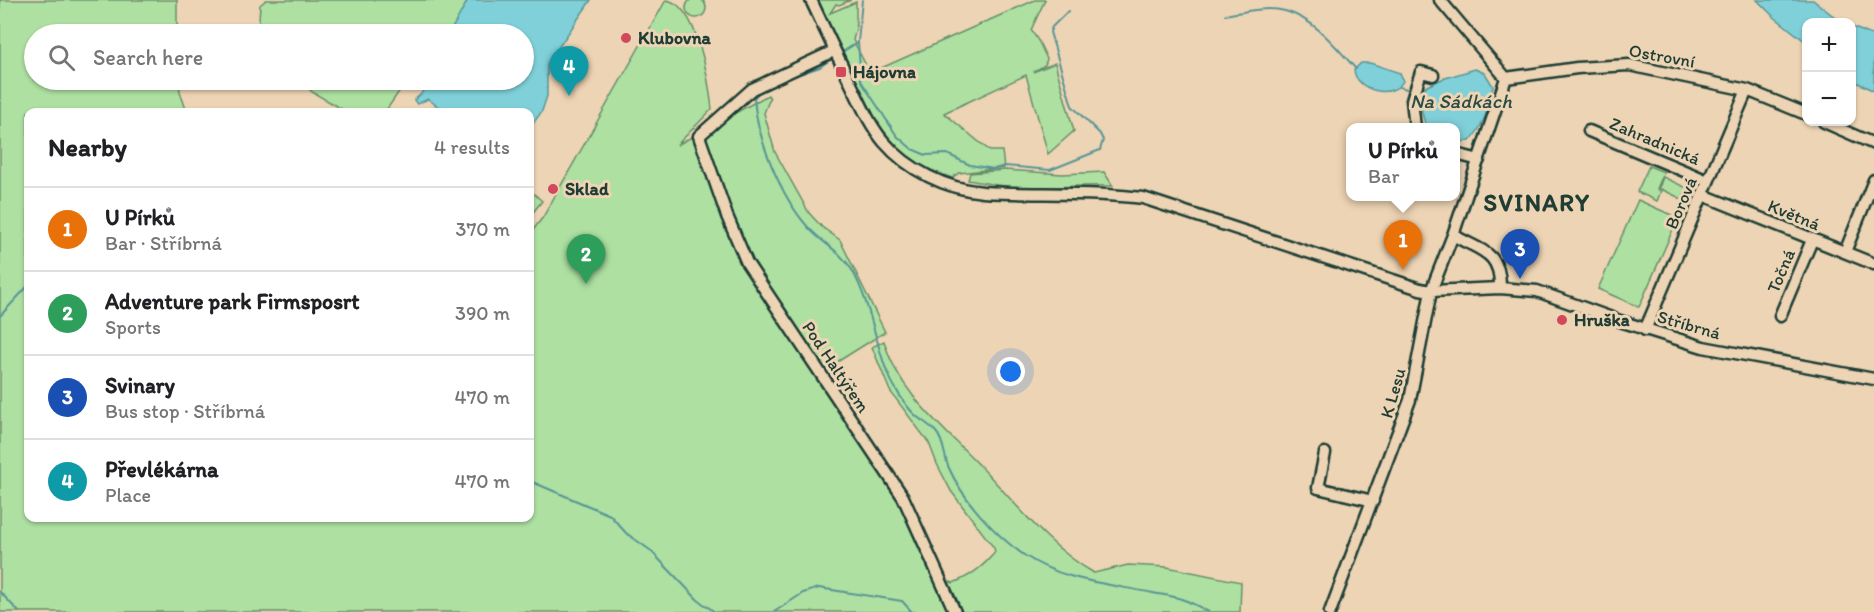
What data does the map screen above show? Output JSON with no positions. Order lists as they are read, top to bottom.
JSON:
{
  "streets": {
    "street": [
      "Ostrovní",
      "Zahradnická",
      "Borová",
      "Květná",
      "Točná",
      "Stříbrná",
      "Pod Haltýřem",
      "K Lesu"
    ]
  },
  "crossings": [
    ["Ostrovní", "Borová"],
    ["Ostrovní", "K Lesu"],
    ["Zahradnická", "Borová"],
    ["Borová", "Květná"],
    ["Borová", "Stříbrná"],
    ["Květná", "Točná"],
    ["Stříbrná", "Pod Haltýřem"],
    ["Stříbrná", "K Lesu"]
  ],
  "districts": ["SVINARY"],
  "water": ["Na Sádkách"],
  "places": {
    "other": ["Klubovna", "Sklad", "Hruška"],
    "transit": ["Hájovna"]
  },
  "page": {
    "map_buttons": ["+", "−"],
    "search": "Search here",
    "pins": [
      "4",
      "1",
      "3",
      "2"
    ],
    "heading": ["Nearby", "4 results"],
    "popup": ["U Pírků", "Bar"],
    "list": [
      {
        "mark": "1",
        "name": "U Pírků",
        "note": "Bar · Stříbrná",
        "value": "370 m"
      },
      {
        "mark": "2",
        "name": "Adventure park Firmsposrt",
        "note": "Sports",
        "value": "390 m"
      },
      {
        "mark": "3",
        "name": "Svinary",
        "note": "Bus stop · Stříbrná",
        "value": "470 m"
      },
      {
        "mark": "4",
        "name": "Převlékárna",
        "note": "Place",
        "value": "470 m"
      }
    ]
  }
}
